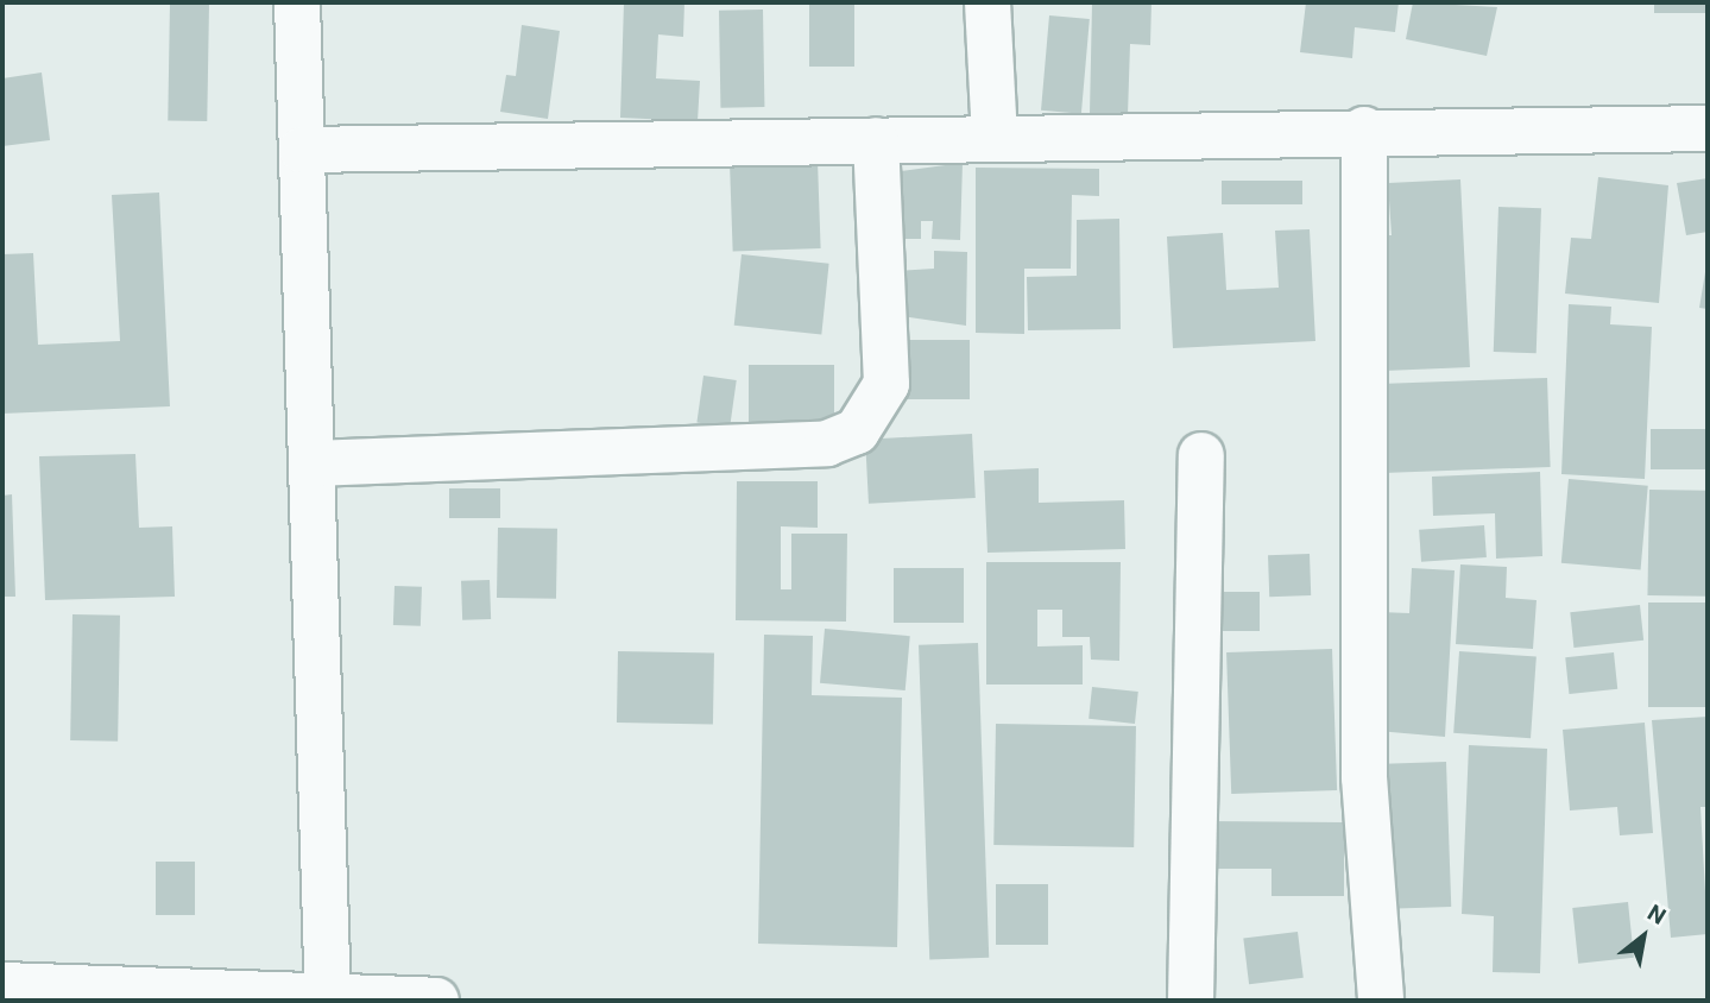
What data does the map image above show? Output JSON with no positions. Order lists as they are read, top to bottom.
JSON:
{
  "north": "top right"
}
